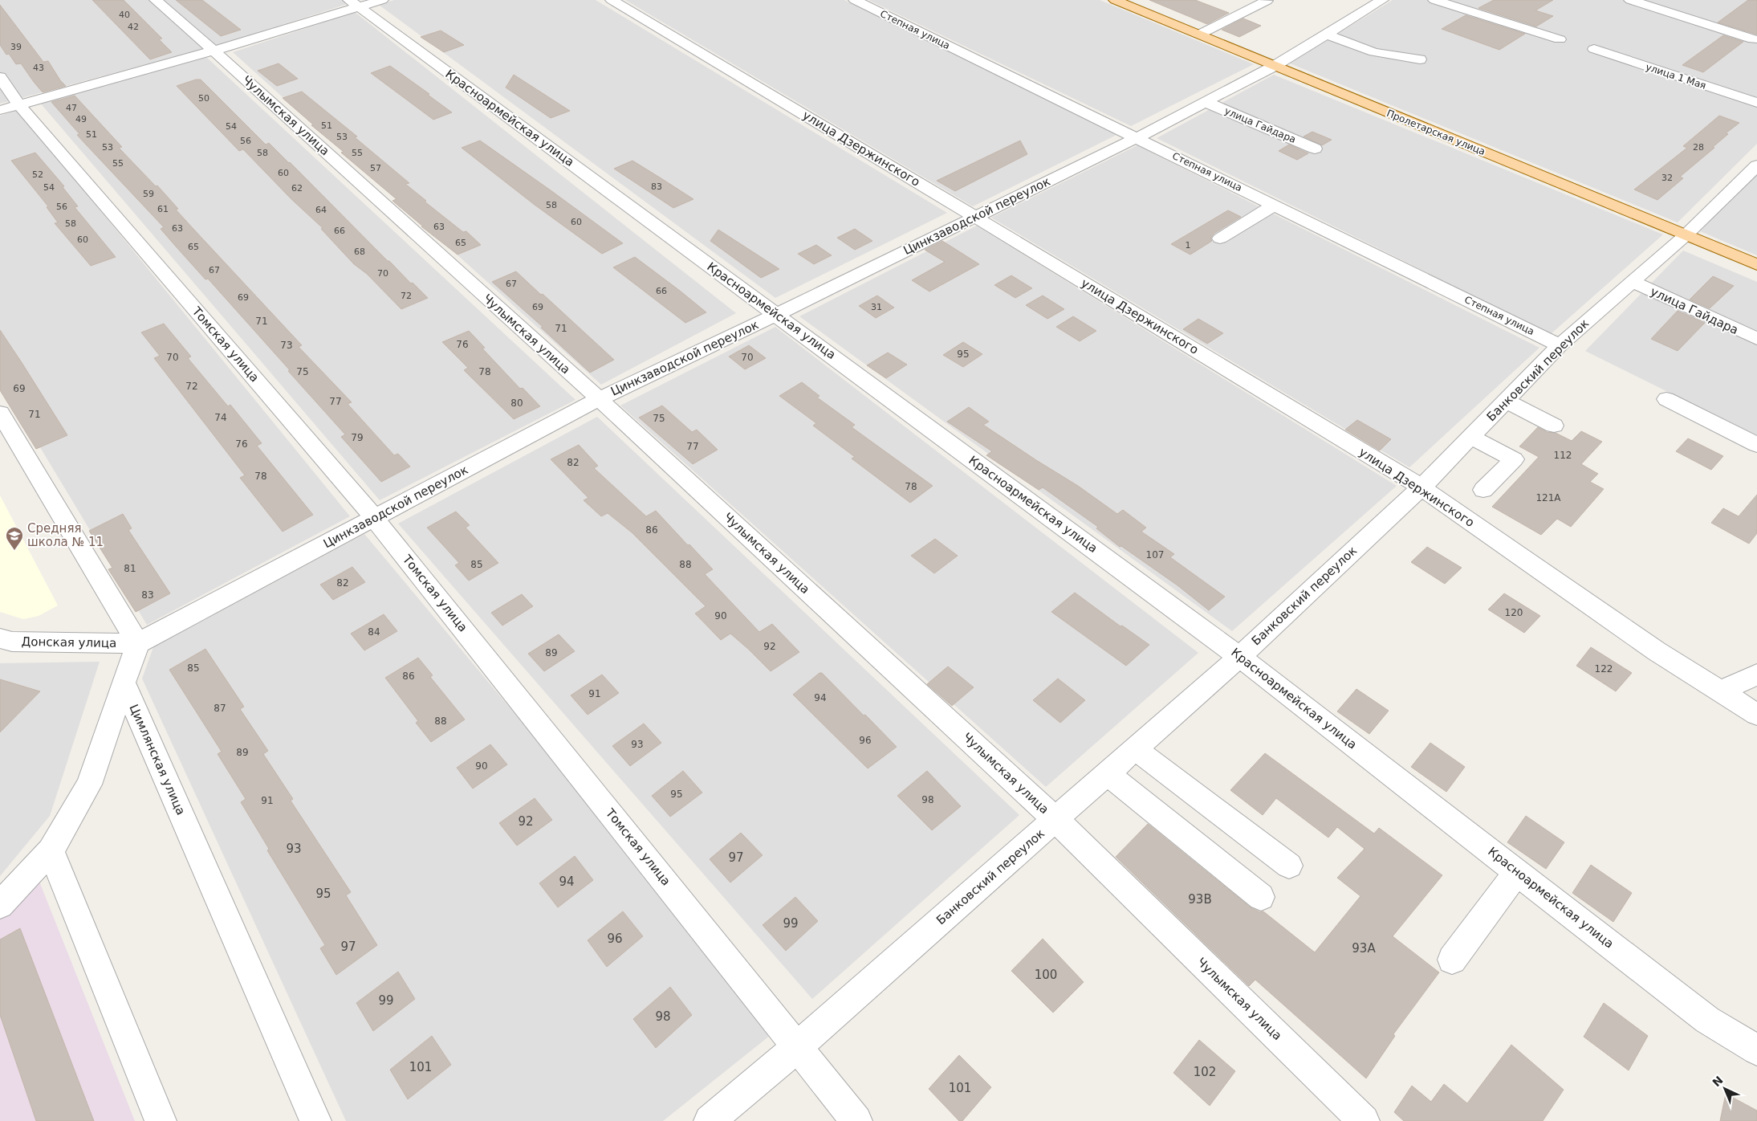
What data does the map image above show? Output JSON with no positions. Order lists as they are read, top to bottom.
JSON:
{
  "streets": {
    "main road": ["Пролетарская улица"],
    "street": [
      "Степная улица",
      "улица 1 Мая",
      "Чулымская улица",
      "Красноармейская улица",
      "улица Гайдара",
      "улица Дзержинского",
      "Цинкзаводской переулок",
      "Томская улица",
      "Банковский переулок",
      "Донская улица",
      "Цимлянская улица"
    ]
  },
  "crossings": [
    ["Степная улица", "Цинкзаводской переулок"],
    ["Степная улица", "Банковский переулок"],
    ["Чулымская улица", "Цинкзаводской переулок"],
    ["Чулымская улица", "Банковский переулок"],
    ["Красноармейская улица", "Цинкзаводской переулок"],
    ["Красноармейская улица", "Банковский переулок"],
    ["улица Гайдара", "Цинкзаводской переулок"],
    ["улица Гайдара", "Банковский переулок"],
    ["Пролетарская улица", "Цинкзаводской переулок"],
    ["Пролетарская улица", "Банковский переулок"],
    ["улица Дзержинского", "Цинкзаводской переулок"],
    ["улица Дзержинского", "Банковский переулок"],
    ["Цинкзаводской переулок", "Томская улица"],
    ["Цинкзаводской переулок", "Донская улица"],
    ["Томская улица", "Банковский переулок"]
  ],
  "places": {
    "school or university": ["Средняя школа № 11"]
  },
  "house_numbers": [
    "40",
    "42",
    "39",
    "43",
    "50",
    "47",
    "49",
    "51",
    "54",
    "51",
    "53",
    "56",
    "53",
    "28",
    "58",
    "55",
    "55",
    "57",
    "60",
    "52",
    "32",
    "83",
    "54",
    "62",
    "59",
    "58",
    "56",
    "61",
    "64",
    "60",
    "58",
    "63",
    "63",
    "66",
    "60",
    "65",
    "1",
    "65",
    "68",
    "67",
    "70",
    "67",
    "66",
    "72",
    "69",
    "69",
    "31",
    "71",
    "71",
    "76",
    "73",
    "95",
    "70",
    "70",
    "75",
    "78",
    "72",
    "69",
    "77",
    "80",
    "71",
    "74",
    "75",
    "79",
    "76",
    "77",
    "112",
    "82",
    "78",
    "78",
    "121А",
    "86",
    "107",
    "85",
    "88",
    "81",
    "82",
    "83",
    "120",
    "90",
    "84",
    "92",
    "89",
    "85",
    "122",
    "86",
    "91",
    "94",
    "87",
    "88",
    "96",
    "93",
    "89",
    "90",
    "95",
    "98",
    "91",
    "92",
    "93",
    "97",
    "94",
    "95",
    "93В",
    "99",
    "96",
    "97",
    "93А",
    "100",
    "99",
    "98",
    "101",
    "102",
    "101"
  ],
  "north": "top left"
}
